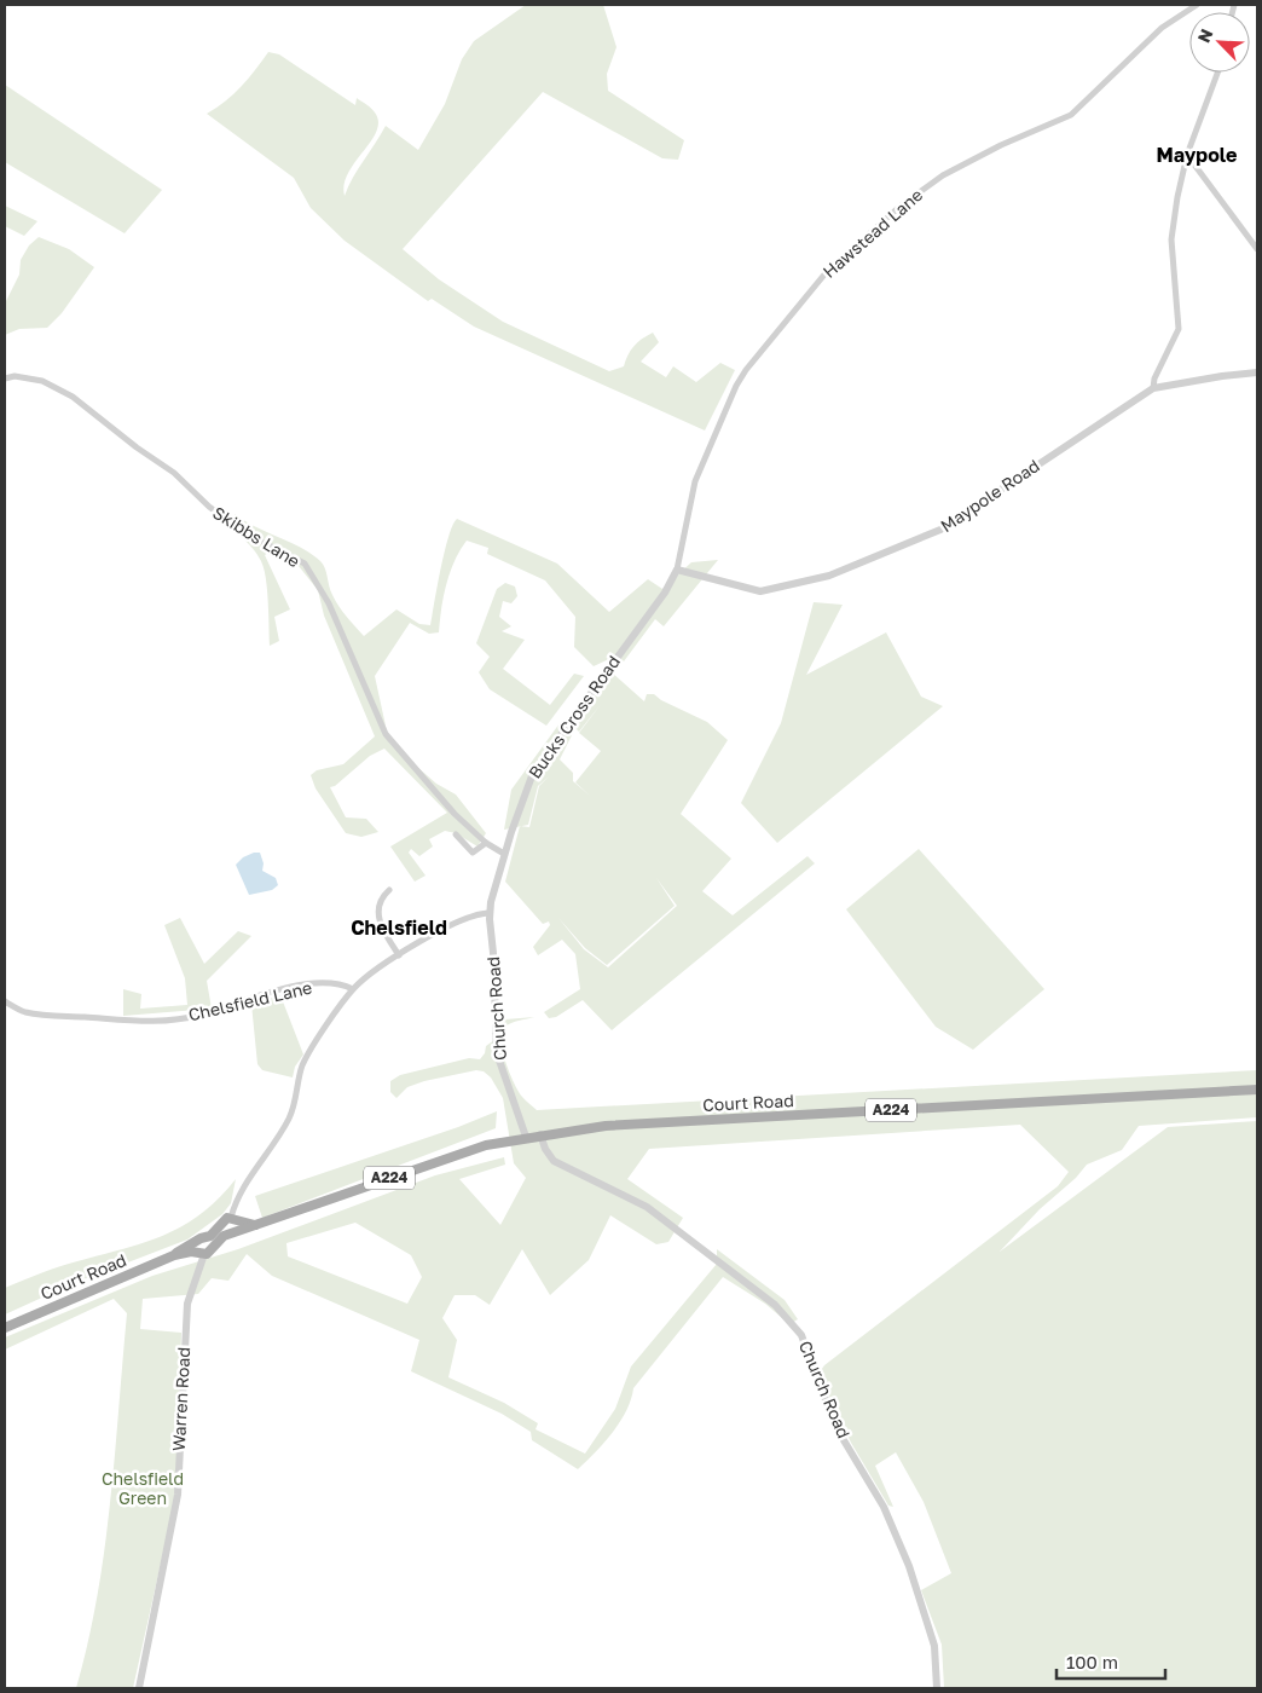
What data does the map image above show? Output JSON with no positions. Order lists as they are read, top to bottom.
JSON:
{
  "streets": {
    "main road": ["Court Road", "A224"],
    "street": [
      "Hawstead Lane",
      "Maypole Road",
      "Skibbs Lane",
      "Bucks Cross Road",
      "Chelsfield Lane",
      "Church Road",
      "Warren Road"
    ]
  },
  "crossings": [
    ["Hawstead Lane", "Maypole Road"],
    ["Hawstead Lane", "Bucks Cross Road"],
    ["Maypole Road", "Bucks Cross Road"],
    ["Skibbs Lane", "Bucks Cross Road"],
    ["Bucks Cross Road", "Church Road"],
    ["Church Road", "Court Road"],
    ["Court Road", "Warren Road"]
  ],
  "districts": ["Maypole", "Chelsfield"],
  "parks": ["Chelsfield Green"],
  "scale_bar": "100 m",
  "north": "top left"
}
